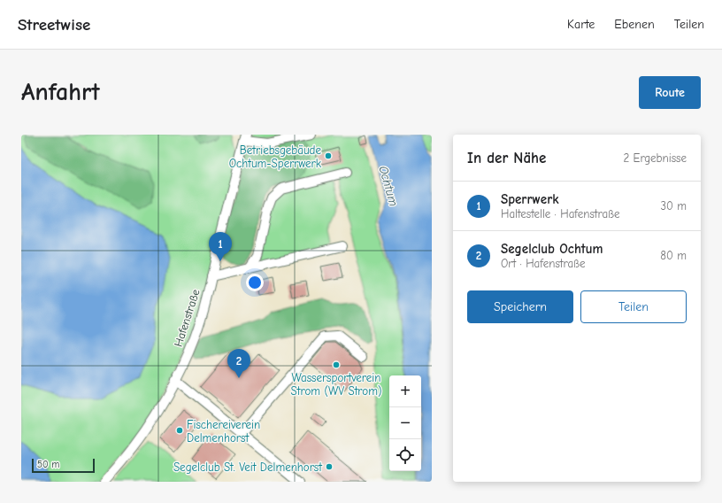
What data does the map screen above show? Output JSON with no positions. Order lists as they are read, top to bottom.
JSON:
{
  "streets": {
    "street": ["Hafenstraße"]
  },
  "water": ["Ochtum"],
  "places": [
    "Betriebsgebäude Ochtum-Sperrwerk",
    "Wassersportverein Strom (WV Strom)",
    "Fischereiverein Delmenhorst",
    "Segelclub St. Veit Delmenhorst"
  ],
  "scale_bar": "50 m",
  "page": {
    "header": "Streetwise",
    "nav": ["Karte", "Ebenen", "Teilen"],
    "buttons": [
      "Route",
      ["Speichern", "Teilen"]
    ],
    "title": "Anfahrt",
    "heading": ["In der Nähe", "2 Ergebnisse"],
    "list": [
      {
        "mark": "1",
        "name": "Sperrwerk",
        "note": "Haltestelle · Hafenstraße",
        "value": "30 m"
      },
      {
        "mark": "2",
        "name": "Segelclub Ochtum",
        "note": "Ort · Hafenstraße",
        "value": "80 m"
      }
    ],
    "pins": ["1", "2"],
    "map_buttons": ["+", "−"],
    "scale": "50 m"
  }
}
